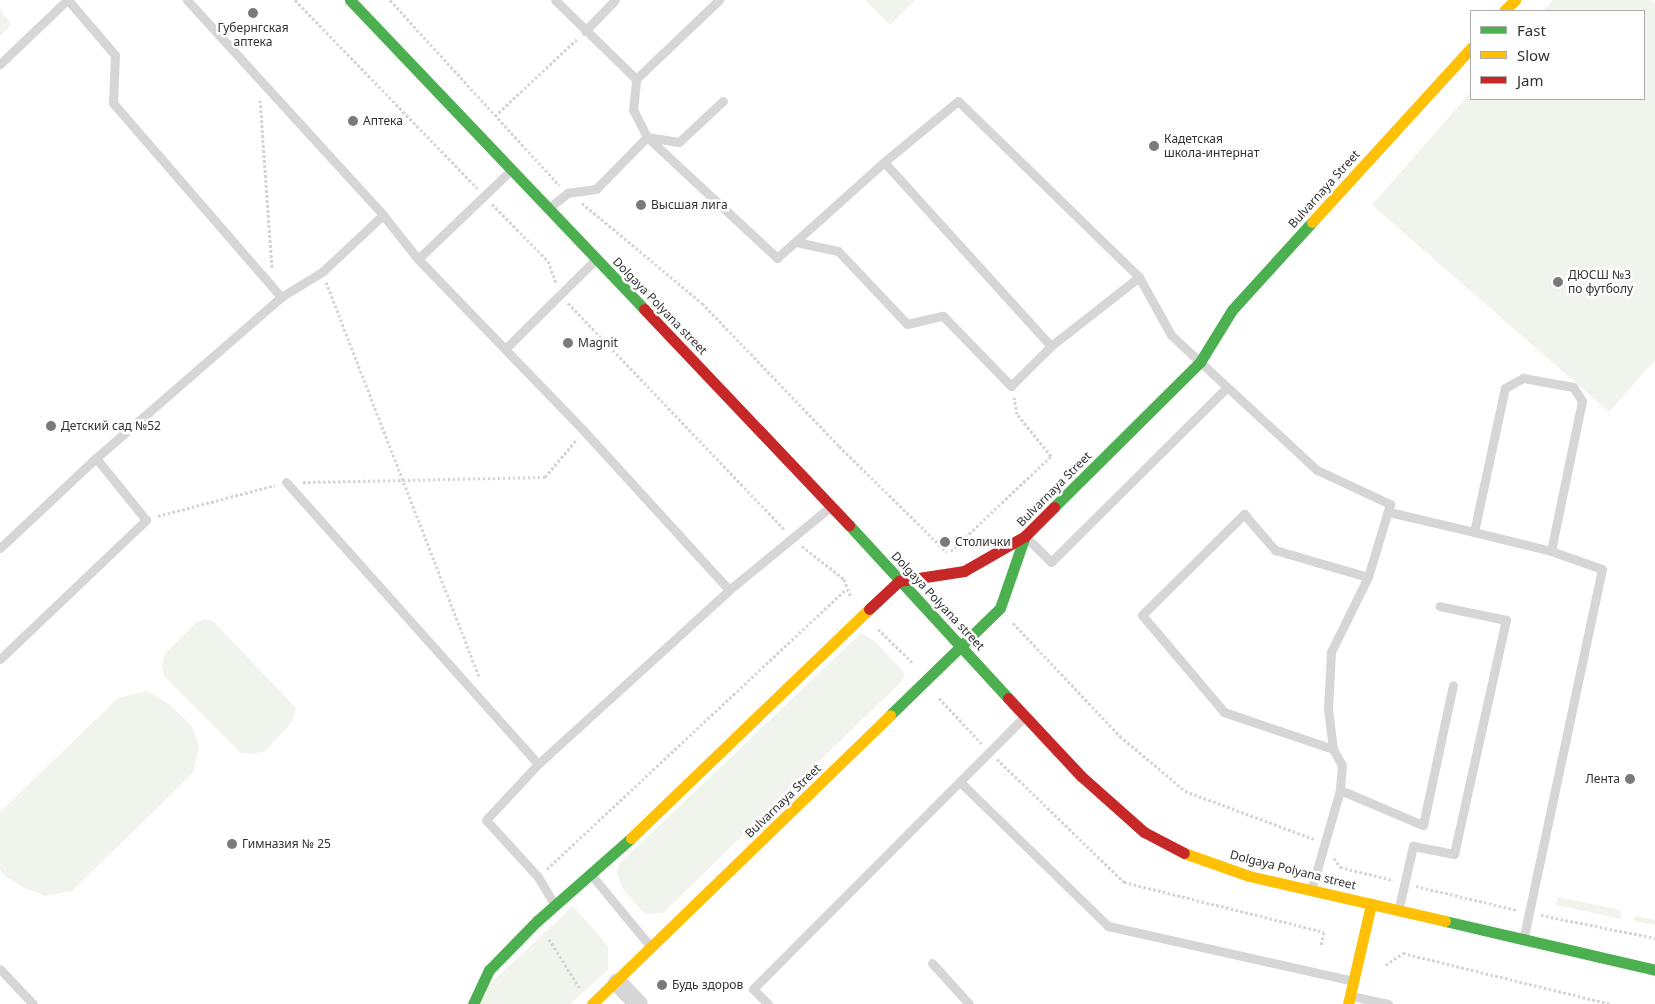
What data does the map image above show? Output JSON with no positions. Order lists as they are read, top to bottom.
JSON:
{
  "streets": {
    "street": ["Bulvarnaya Street", "Dolgaya Polyana street"]
  },
  "crossings": [
    ["Bulvarnaya Street", "Dolgaya Polyana street"]
  ],
  "places": [
    "Губернгская аптека",
    "Аптека",
    "Кадетская школа-интернат",
    "Высшая лига",
    "ДЮСШ №3 по футболу",
    "Magnit",
    "Детский сад №52",
    "Столички",
    "Лента",
    "Гимназия № 25",
    "Будь здоров"
  ],
  "legend": ["Fast", "Slow", "Jam"]
}
